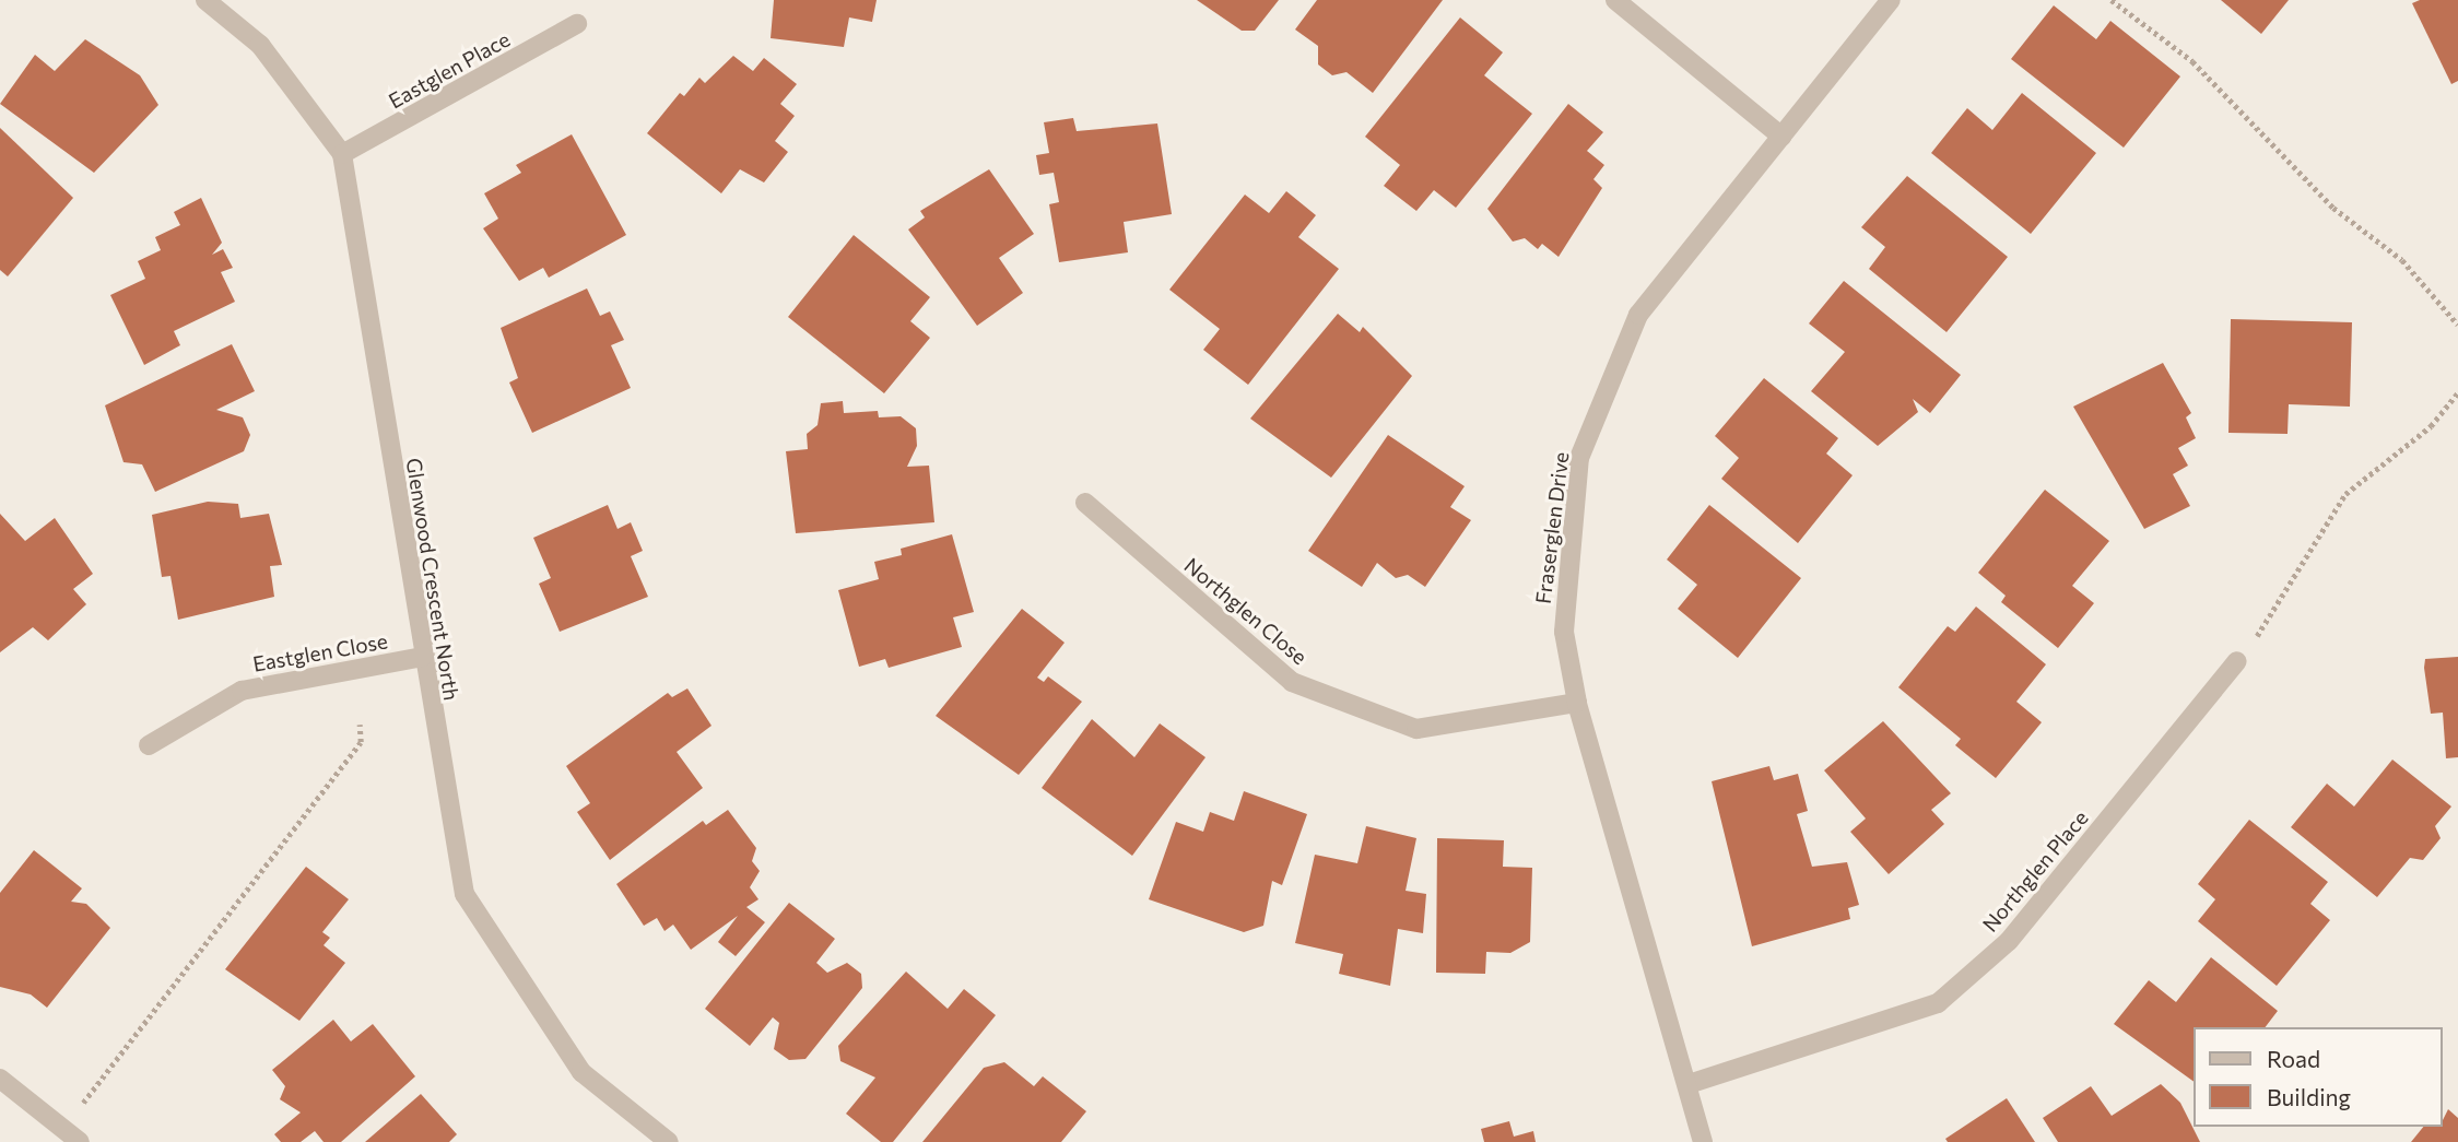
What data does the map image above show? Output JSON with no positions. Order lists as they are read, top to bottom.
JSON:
{
  "streets": {
    "street": [
      "Eastglen Place",
      "Fraserglen Drive",
      "Glenwood Crescent North",
      "Northglen Close",
      "Eastglen Close",
      "Northglen Place"
    ]
  },
  "crossings": [
    ["Eastglen Place", "Glenwood Crescent North"],
    ["Fraserglen Drive", "Northglen Close"],
    ["Fraserglen Drive", "Northglen Place"],
    ["Glenwood Crescent North", "Eastglen Close"]
  ],
  "legend": ["Road", "Building"]
}
